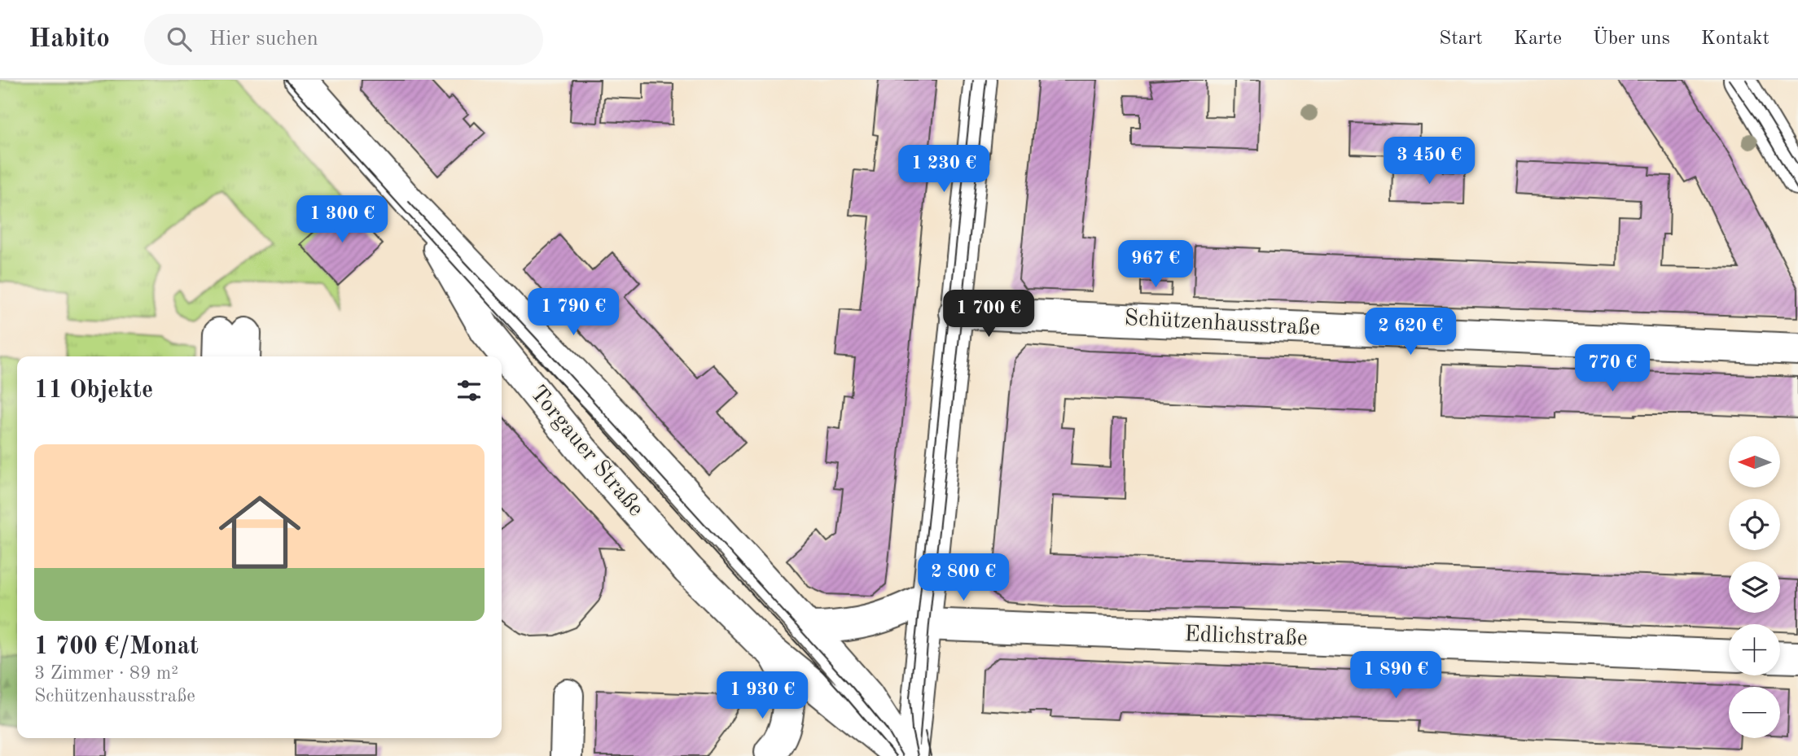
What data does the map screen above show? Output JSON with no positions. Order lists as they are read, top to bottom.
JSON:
{
  "streets": {
    "main road": ["Schützenhausstraße", "Torgauer Straße", "Edlichstraße"]
  },
  "north": "left",
  "page": {
    "header": "Habito",
    "search": "Hier suchen",
    "nav": [
      "Start",
      "Karte",
      "Über uns",
      "Kontakt"
    ],
    "price": [
      "3 450 €",
      "1 230 €",
      "1 300 €",
      "967 €",
      "1 790 €",
      "1 700 €",
      "2 620 €",
      "770 €",
      "2 800 €",
      "1 890 €",
      "1 930 €"
    ],
    "heading": "11 Objekte",
    "list": [
      {
        "name": "1 700 €/Monat",
        "note": "3 Zimmer · 89 m² · Schützenhausstraße"
      }
    ],
    "map_buttons": ["+", "−"]
  }
}
